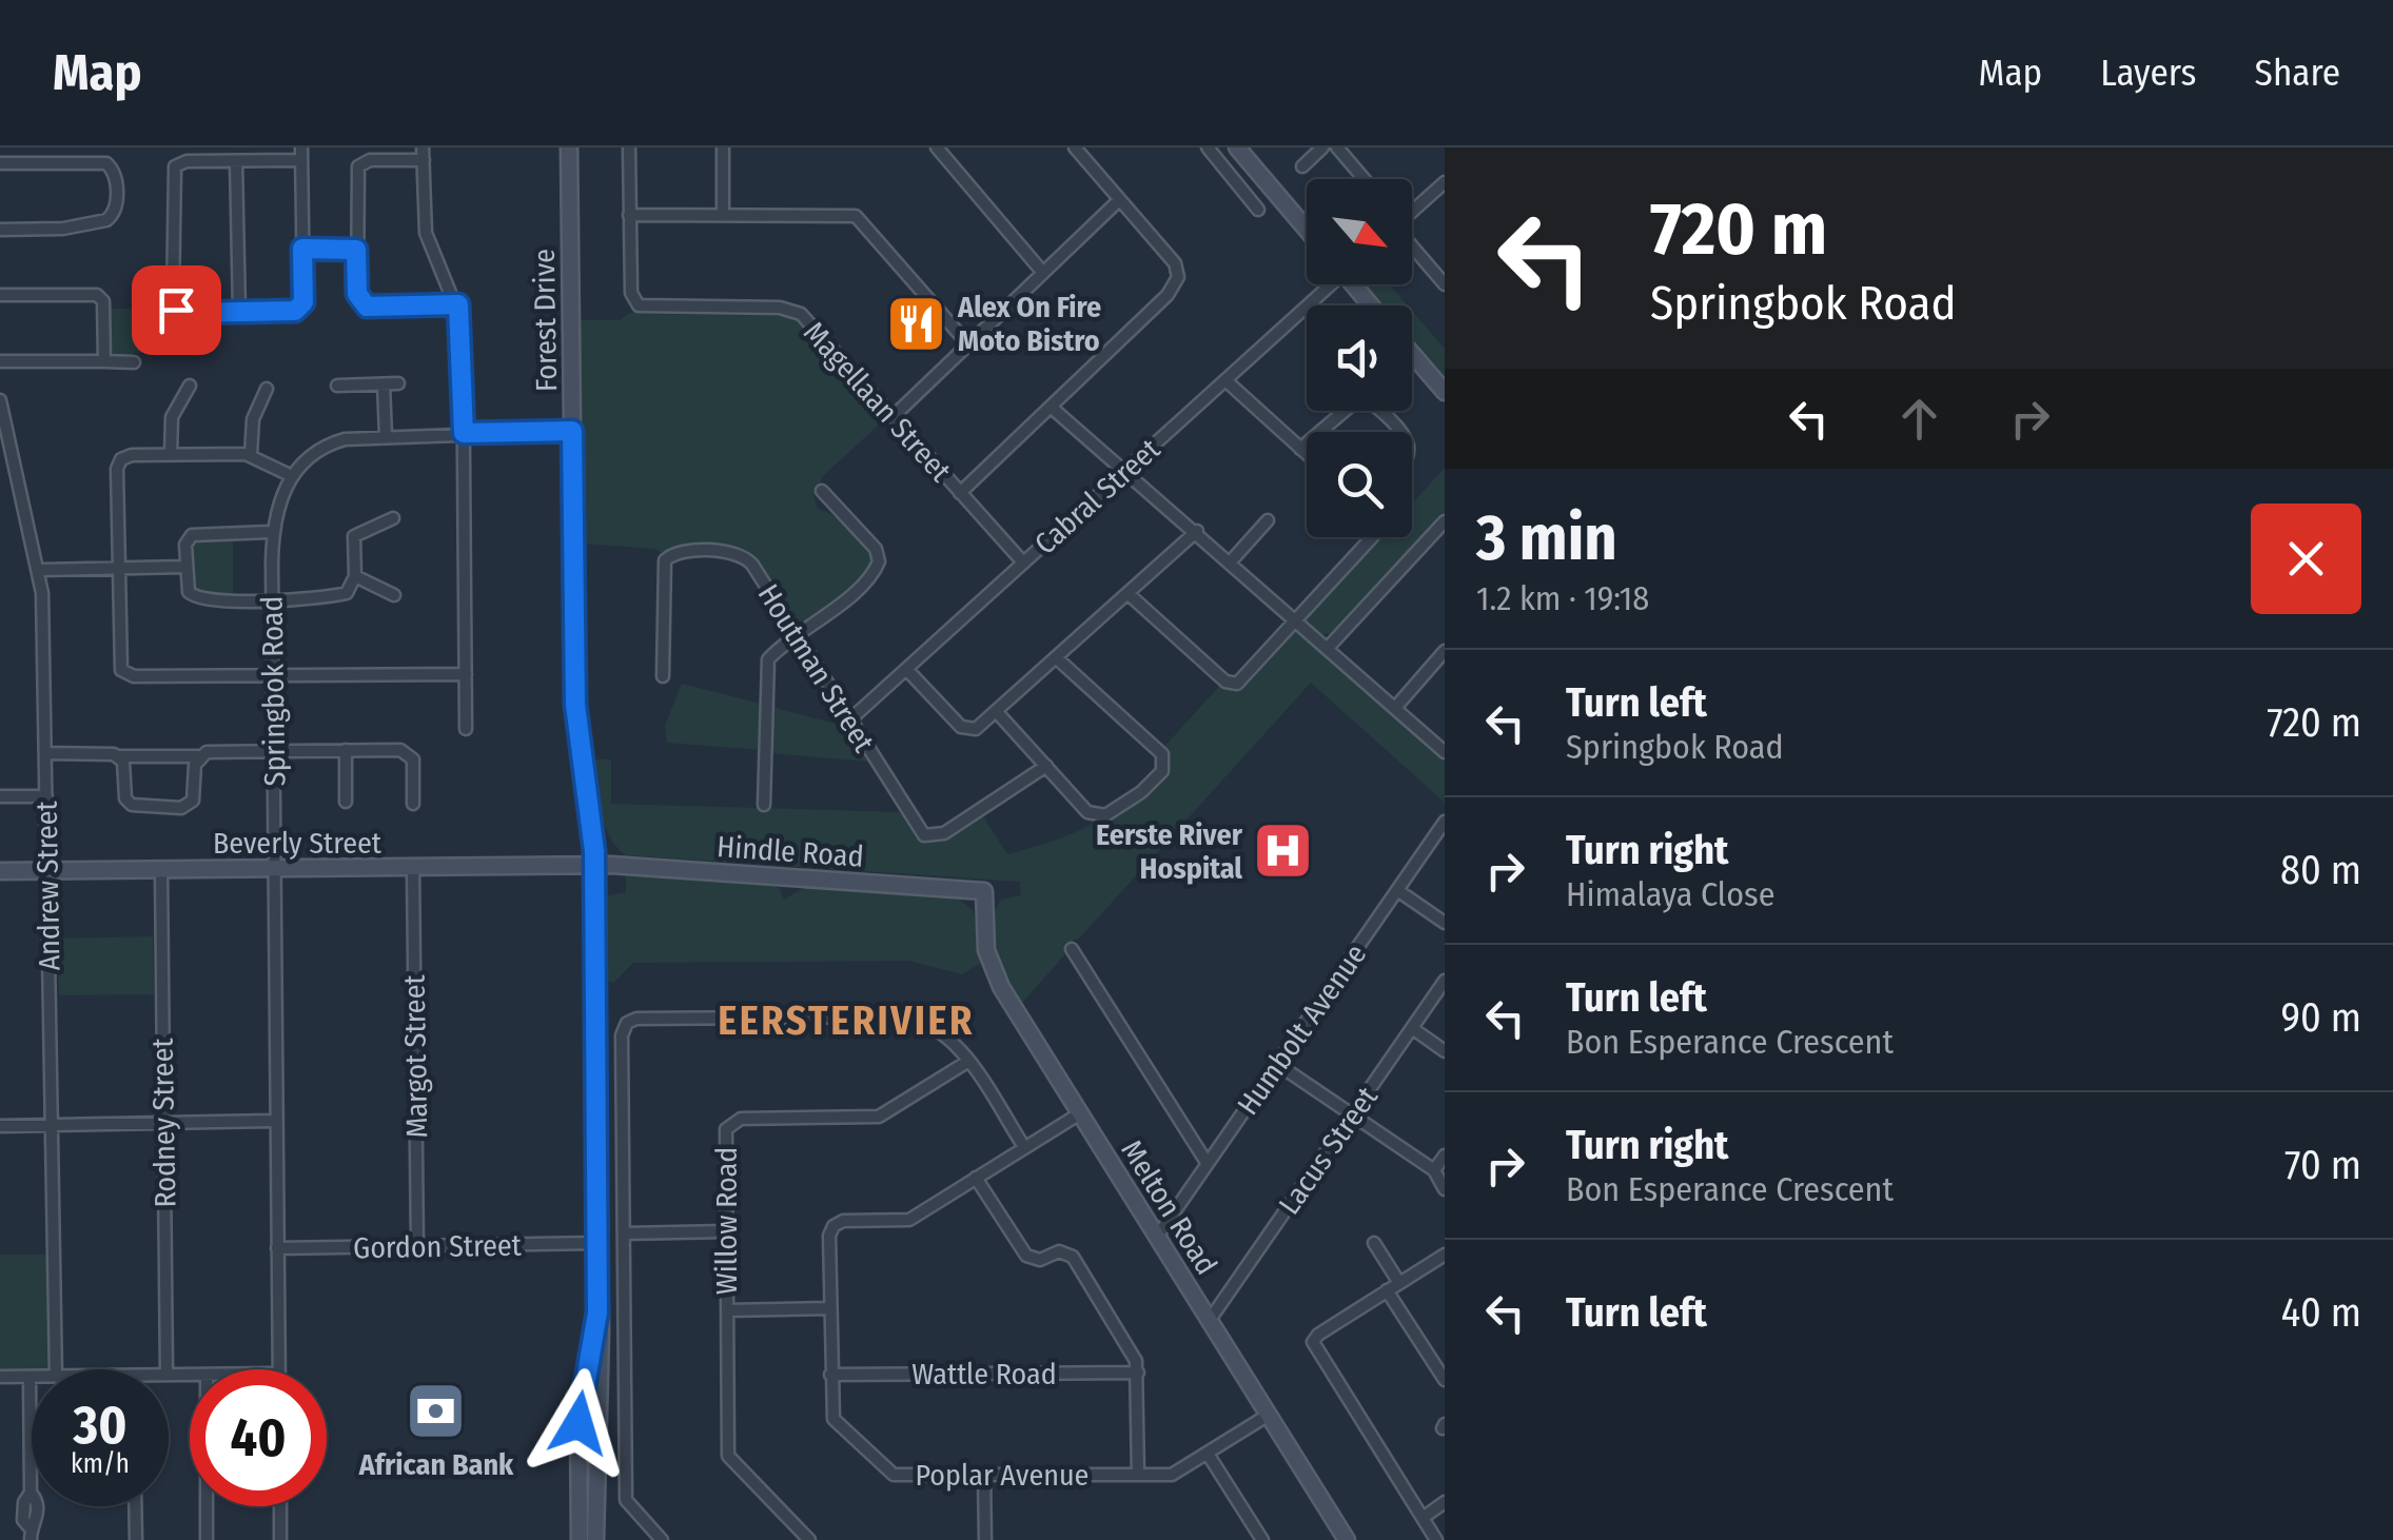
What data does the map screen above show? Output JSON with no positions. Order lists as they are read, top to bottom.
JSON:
{
  "streets": {
    "street": [
      "Forest Drive",
      "Magellaan Street",
      "Cabral Street",
      "Houtman Street",
      "Springbok Road",
      "Beverly Street",
      "Hindle Road",
      "Andrew Street",
      "Humbolt Avenue",
      "Margot Street",
      "Rodney Street",
      "Lacus Street",
      "Melton Road",
      "Willow Road",
      "Gordon Street",
      "Wattle Road",
      "Poplar Avenue"
    ]
  },
  "crossings": [
    ["Forest Drive", "Beverly Street"],
    ["Forest Drive", "Hindle Road"],
    ["Forest Drive", "Gordon Street"],
    ["Magellaan Street", "Cabral Street"],
    ["Cabral Street", "Houtman Street"],
    ["Springbok Road", "Beverly Street"],
    ["Springbok Road", "Gordon Street"],
    ["Beverly Street", "Hindle Road"],
    ["Beverly Street", "Andrew Street"],
    ["Beverly Street", "Margot Street"],
    ["Beverly Street", "Rodney Street"],
    ["Hindle Road", "Melton Road"],
    ["Humbolt Avenue", "Melton Road"],
    ["Margot Street", "Gordon Street"],
    ["Lacus Street", "Melton Road"],
    ["Melton Road", "Poplar Avenue"],
    ["Wattle Road", "Poplar Avenue"]
  ],
  "districts": ["EERSTERIVIER"],
  "places": {
    "restaurant": ["Alex On Fire Moto Bistro"],
    "hospital": ["Eerste River Hospital"],
    "bank": ["African Bank"]
  },
  "north": "bottom right",
  "page": {
    "header": "Map",
    "nav": ["Map", "Layers", "Share"],
    "turn": ["720 m", "Springbok Road"],
    "heading": ["3 min", "1.2 km · 19:18"],
    "list": [
      {
        "name": "Turn left",
        "note": "Springbok Road",
        "value": "720 m"
      },
      {
        "name": "Turn right",
        "note": "Himalaya Close",
        "value": "80 m"
      },
      {
        "name": "Turn left",
        "note": "Bon Esperance Crescent",
        "value": "90 m"
      },
      {
        "name": "Turn right",
        "note": "Bon Esperance Crescent",
        "value": "70 m"
      },
      {
        "name": "Turn left",
        "value": "40 m"
      }
    ],
    "speed": "30 km/h",
    "limit": "40"
  }
}
